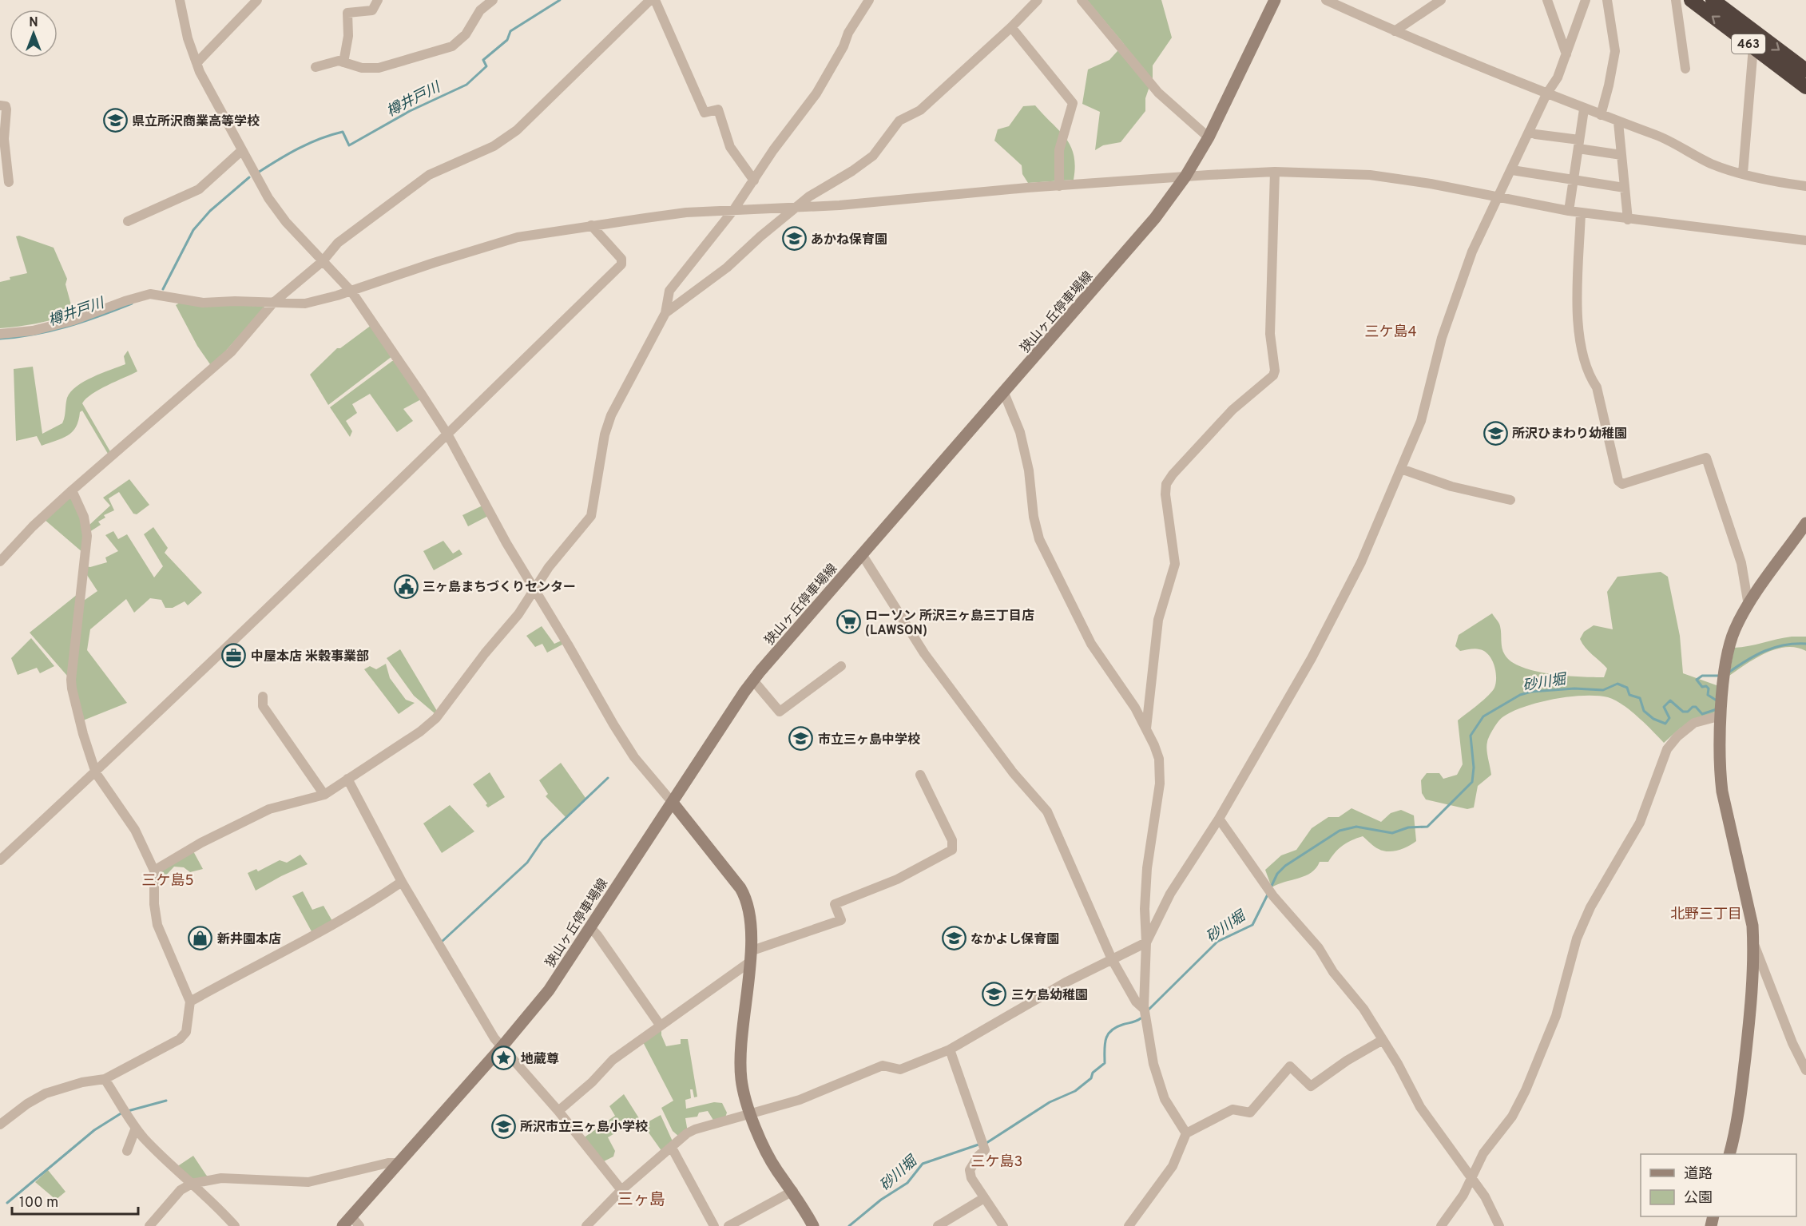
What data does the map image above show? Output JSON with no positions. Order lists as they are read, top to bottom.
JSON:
{
  "streets": {
    "highway": ["463"],
    "main road": ["狭山ヶ丘停車場線"]
  },
  "districts": [
    "三ケ島4",
    "三ケ島5",
    "北野三丁目",
    "三ケ島3",
    "三ヶ島"
  ],
  "water": ["樽井戸川", "砂川堀"],
  "places": {
    "school or university": [
      "県立所沢商業高等学校",
      "あかね保育園",
      "所沢ひまわり幼稚園",
      "市立三ヶ島中学校",
      "なかよし保育園",
      "三ケ島幼稚園",
      "所沢市立三ヶ島小学校"
    ],
    "public building": ["三ヶ島まちづくりセンター"],
    "supermarket": ["ローソン 所沢三ヶ島三丁目店 (LAWSON)"],
    "office": ["中屋本店 米穀事業部"],
    "shop": ["新井園本店"],
    "place": ["地蔵尊"]
  },
  "legend": ["道路", "公園"],
  "scale_bar": "100 m",
  "north": "top"
}
